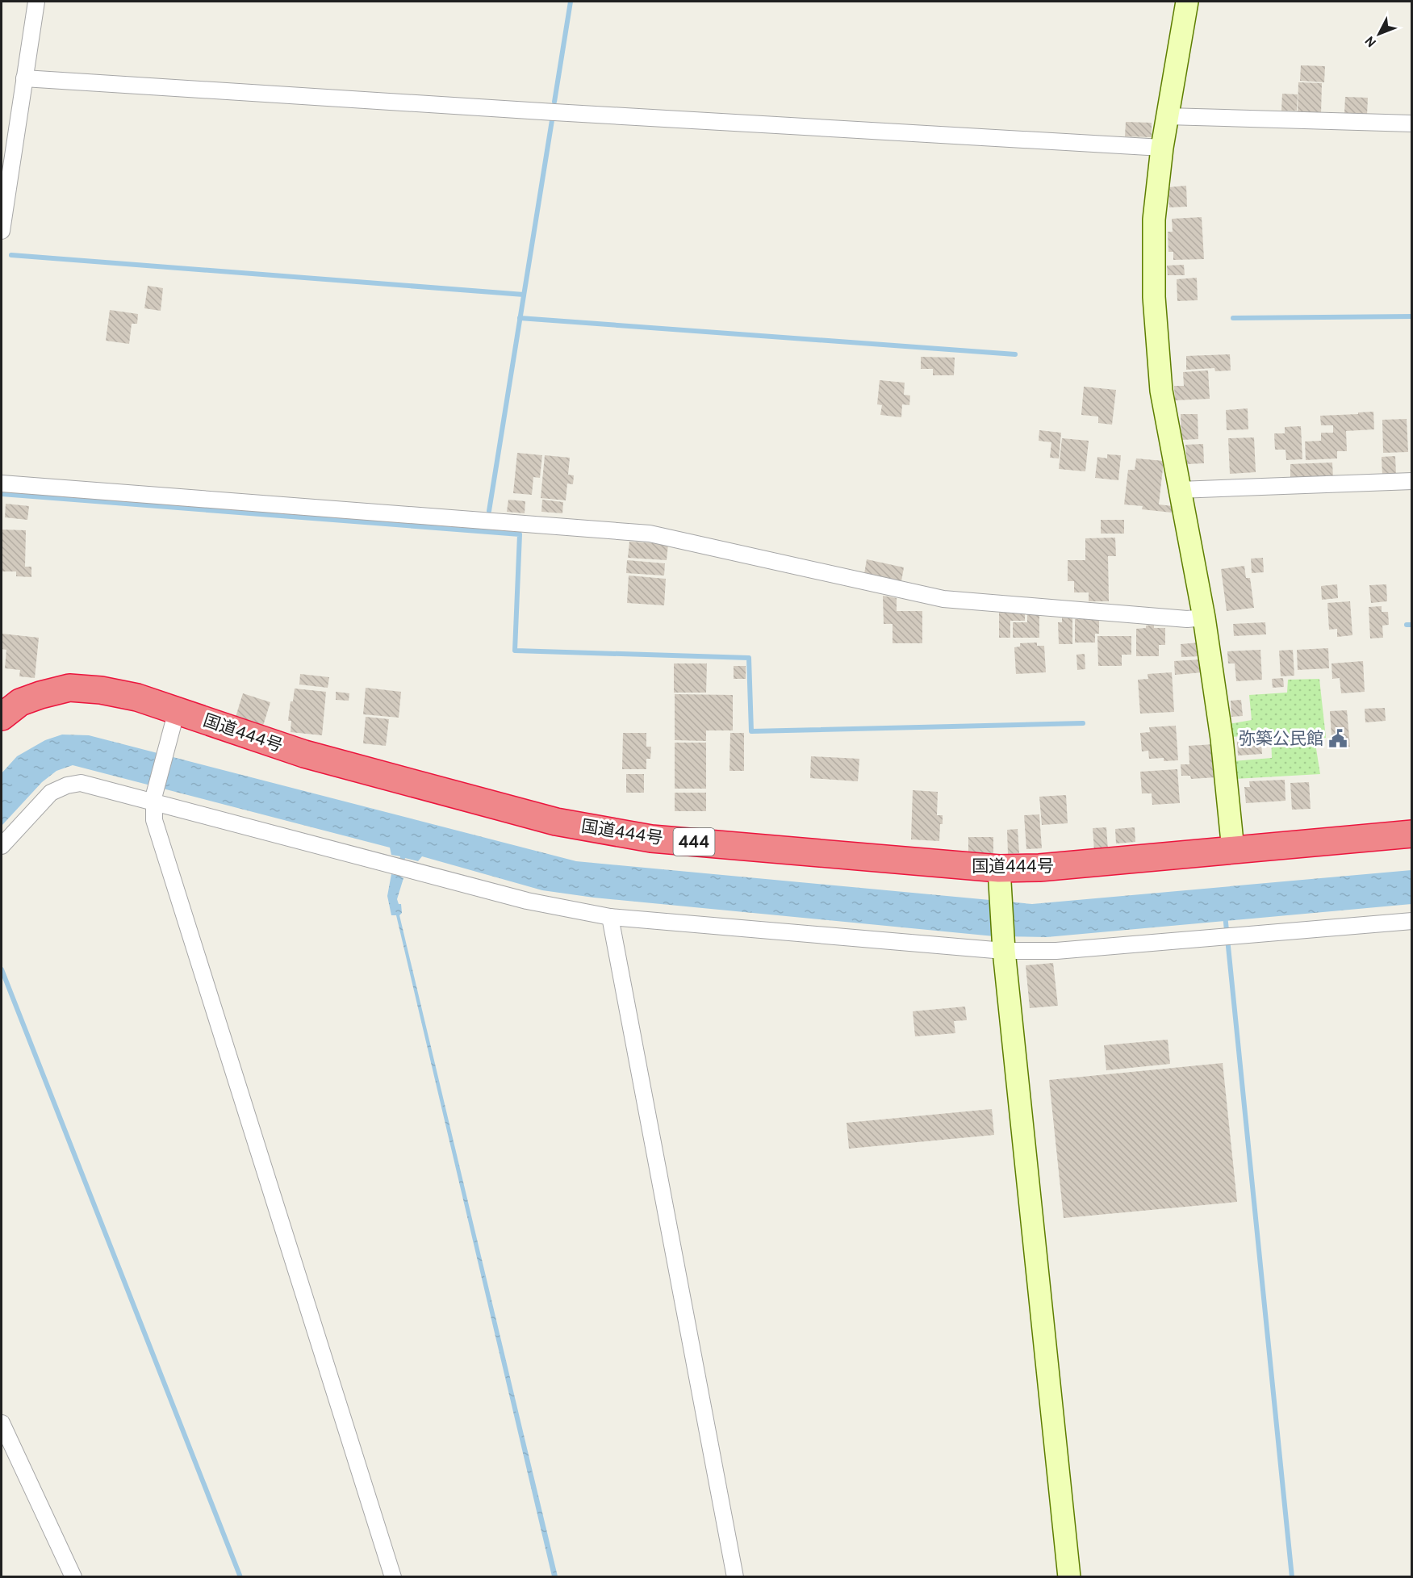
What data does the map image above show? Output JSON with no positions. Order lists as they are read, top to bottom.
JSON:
{
  "streets": {
    "highway": ["国道444号", "444"]
  },
  "places": {
    "public building": ["弥築公民館"]
  },
  "north": "bottom left"
}
